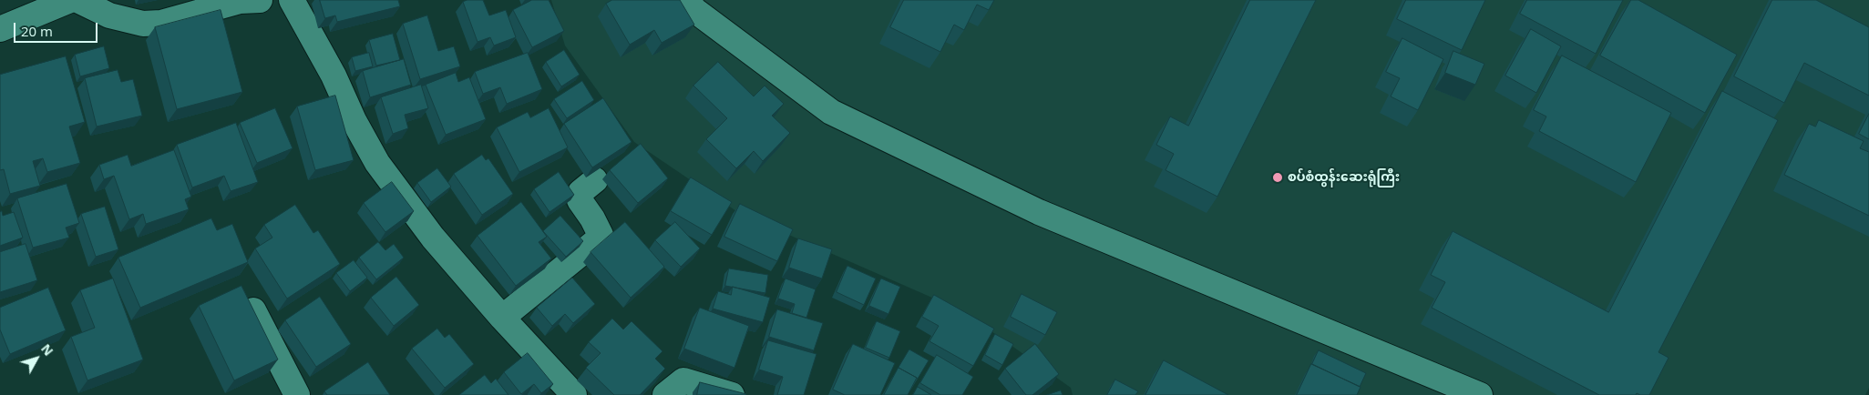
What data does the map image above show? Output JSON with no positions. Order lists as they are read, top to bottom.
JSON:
{
  "places": ["စပ်စံထွန်းဆေးရုံကြီး"],
  "scale_bar": "20 m",
  "north": "top right"
}
